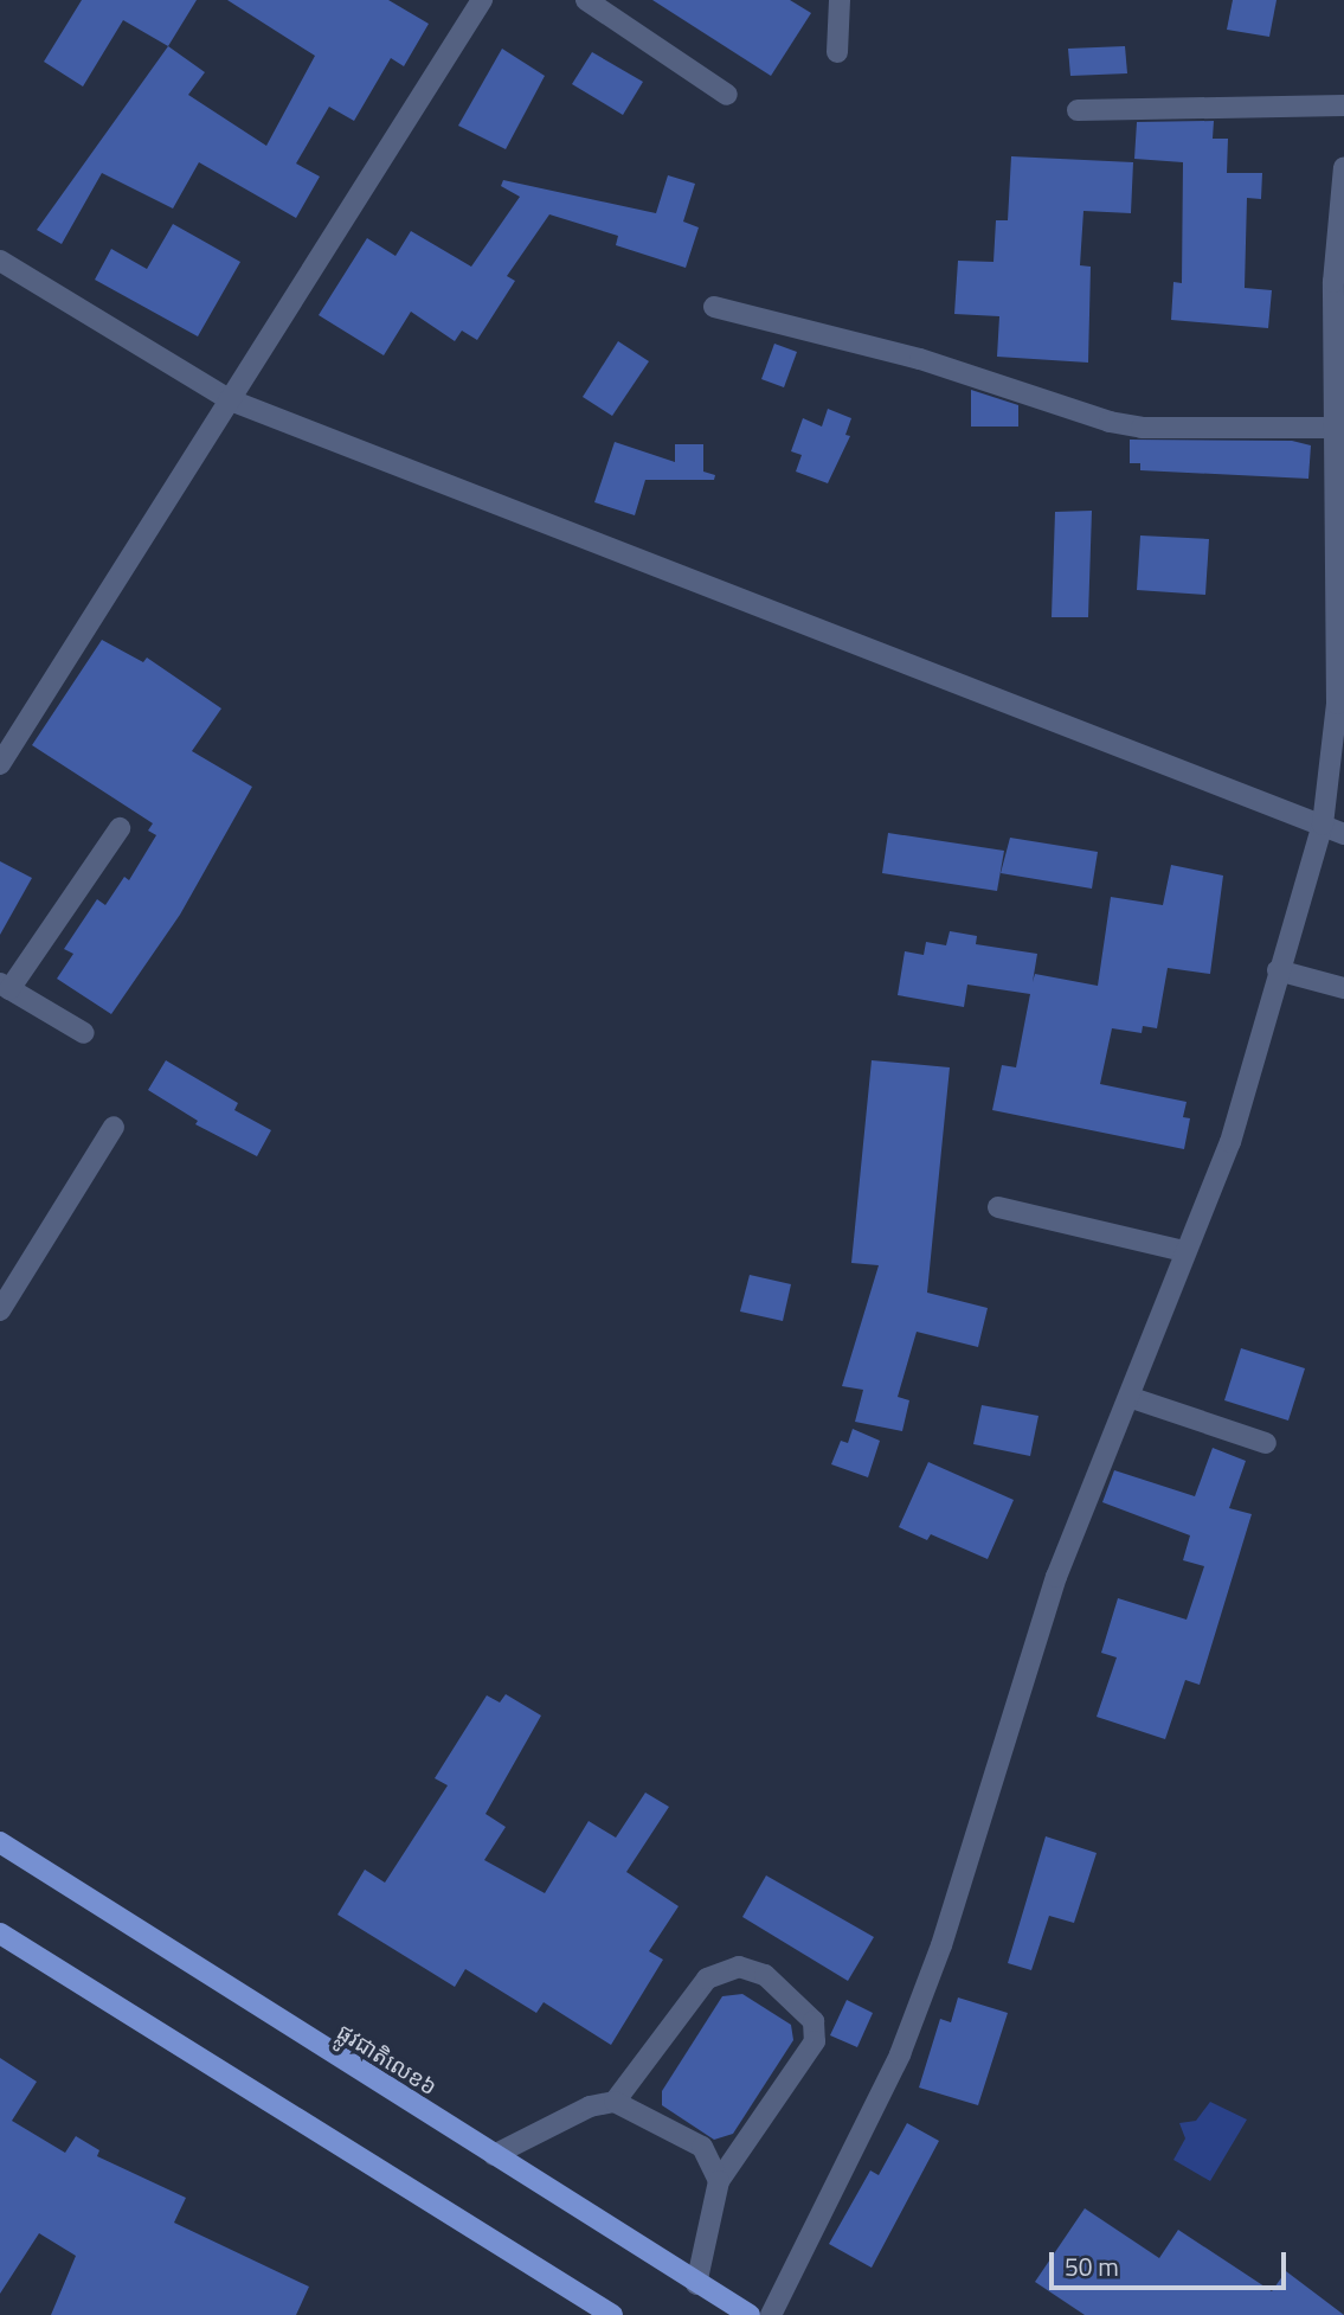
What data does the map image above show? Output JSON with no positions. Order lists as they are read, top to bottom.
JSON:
{
  "streets": {
    "main road": ["ផ្លូវជាតិលេខ៦"]
  },
  "scale_bar": "50 m"
}
